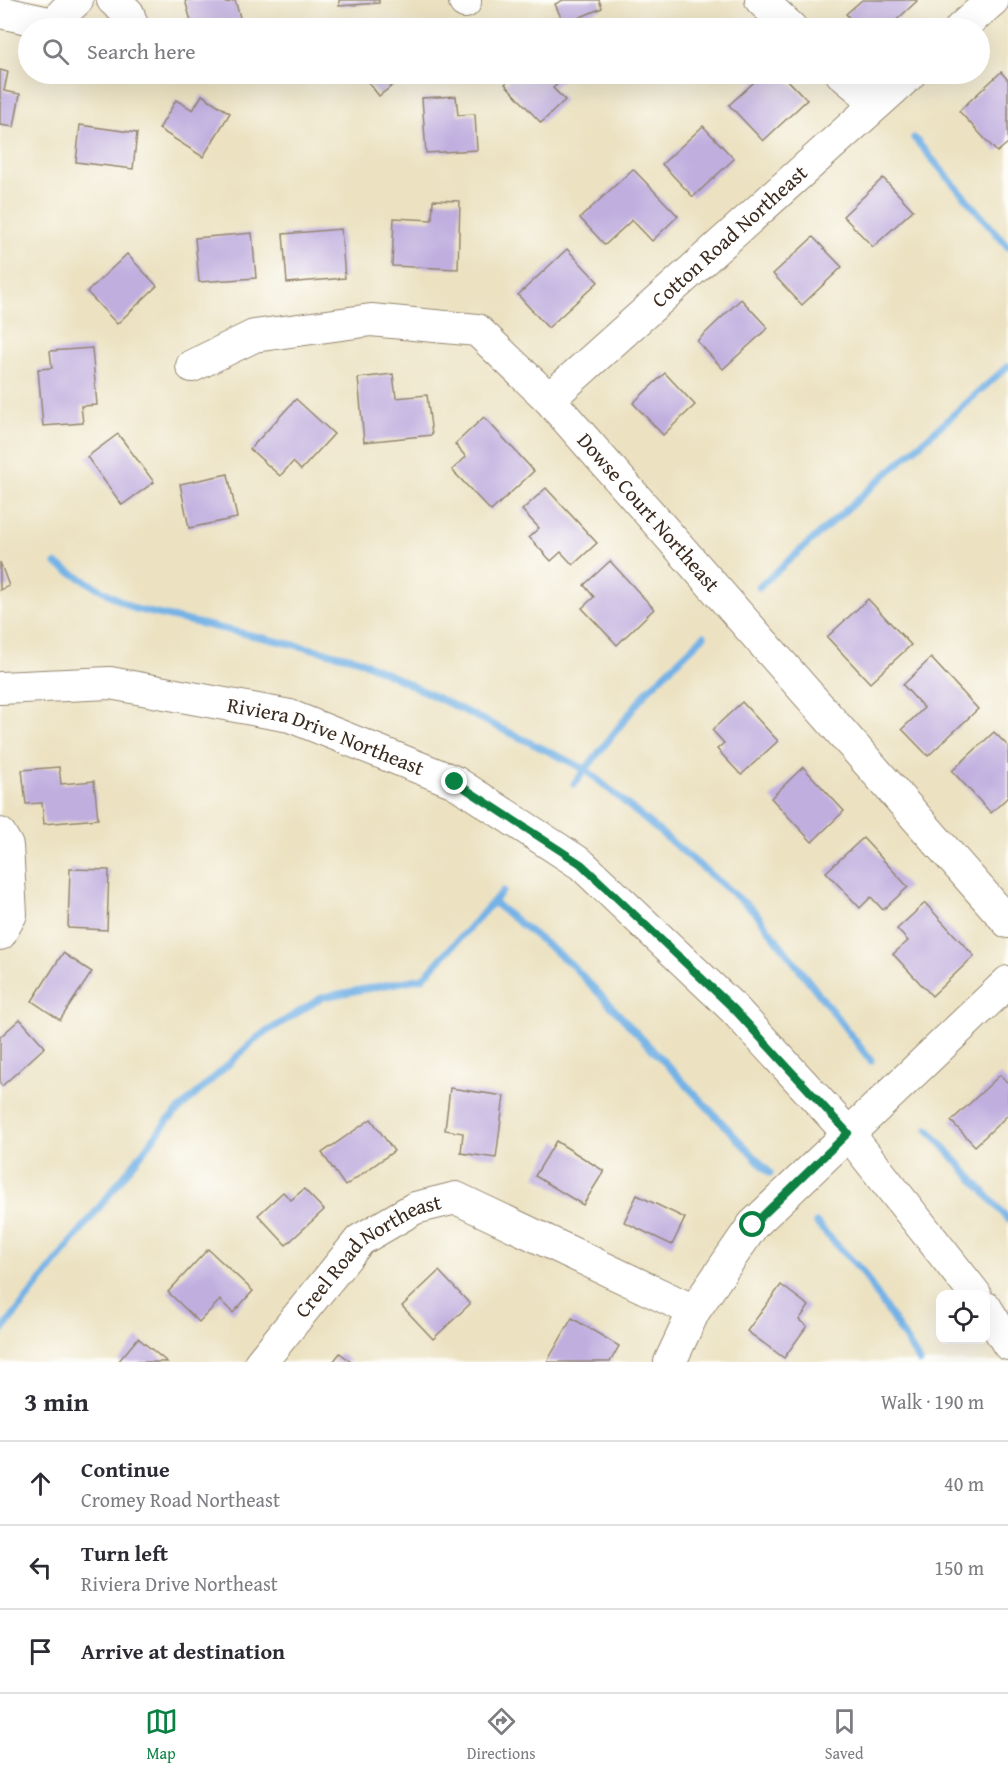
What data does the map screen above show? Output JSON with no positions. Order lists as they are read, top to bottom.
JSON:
{
  "streets": {
    "street": [
      "Cotton Road Northeast",
      "Dowse Court Northeast",
      "Riviera Drive Northeast",
      "Creel Road Northeast"
    ]
  },
  "crossings": [
    ["Cotton Road Northeast", "Dowse Court Northeast"]
  ],
  "page": {
    "search": "Search here",
    "heading": ["3 min", "Walk · 190 m"],
    "list": [
      ["Continue", "Cromey Road Northeast", "40 m"],
      ["Turn left", "Riviera Drive Northeast", "150 m"],
      "Arrive at destination"
    ],
    "nav": ["Map", "Directions", "Saved"]
  }
}
